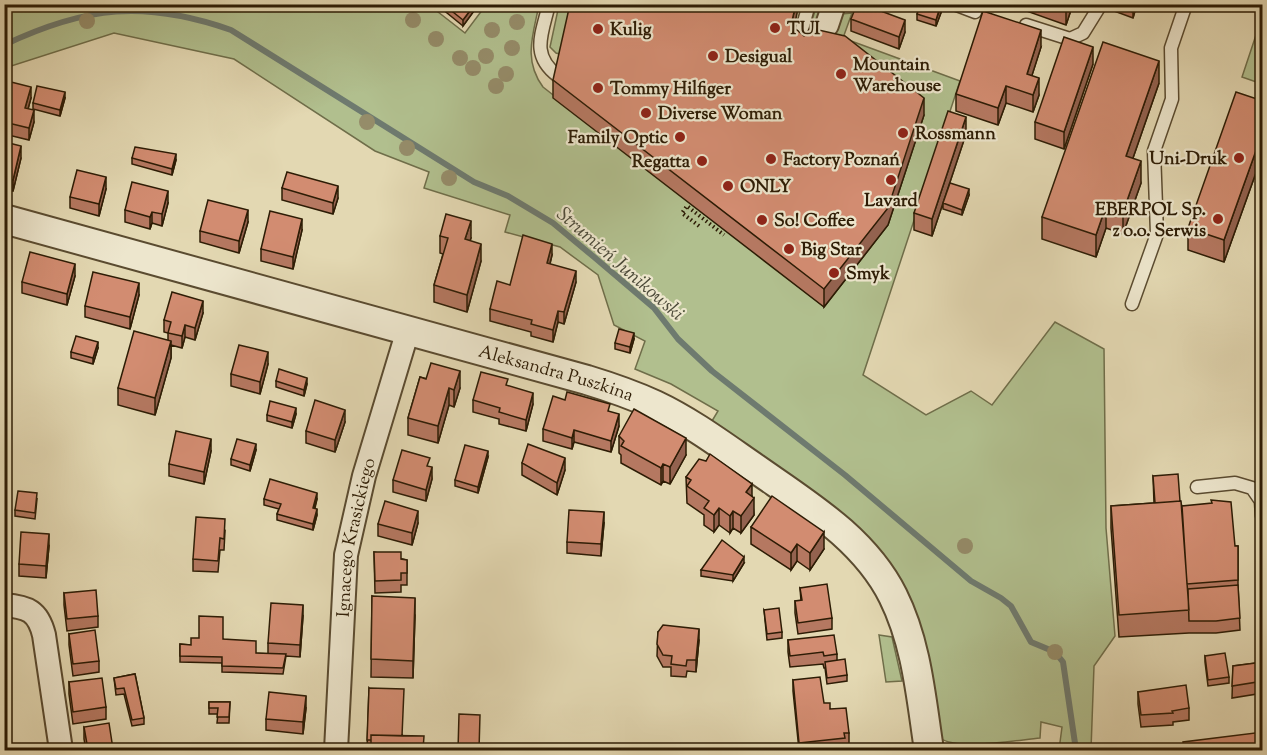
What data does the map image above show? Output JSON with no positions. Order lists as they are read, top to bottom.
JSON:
{
  "streets": {
    "street": ["Aleksandra Puszkina", "Ignacego Krasickiego"]
  },
  "crossings": [
    ["Aleksandra Puszkina", "Ignacego Krasickiego"]
  ],
  "water": ["Strumień Junikowski"],
  "places": [
    "TUI",
    "Kulig",
    "Desigual",
    "Mountain Warehouse",
    "Tommy Hilfiger",
    "Diverse Woman",
    "Rossmann",
    "Family Optic",
    "Uni-Druk",
    "Factory Poznań",
    "Regatta",
    "Lavard",
    "ONLY",
    "EBERPOL Sp. z o.o. Serwis",
    "So! Coffee",
    "Big Star",
    "Smyk"
  ]
}
